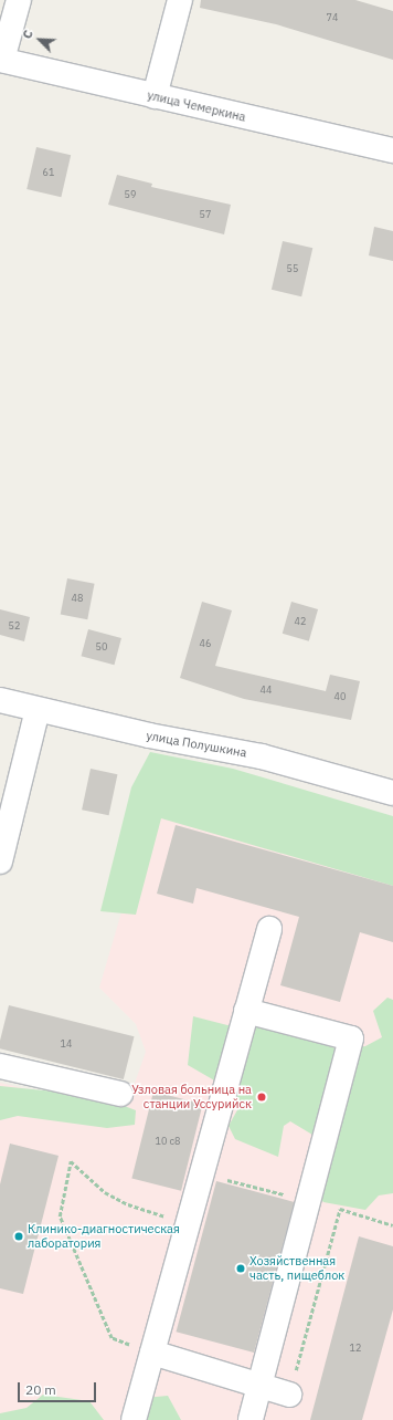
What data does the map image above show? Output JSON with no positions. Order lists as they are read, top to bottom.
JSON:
{
  "streets": {
    "street": ["улица Чемеркина", "улица Полушкина"]
  },
  "places": ["Узловая больница на станции Уссурийск", "Клинико-диагностическая лаборатория", "Хозяйственная часть, пищеблок"],
  "house_numbers": [
    "74",
    "61",
    "59",
    "57",
    "55",
    "48",
    "42",
    "52",
    "46",
    "50",
    "44",
    "40",
    "14",
    "10 с8",
    "12"
  ],
  "scale_bar": "20 m",
  "north": "top left"
}
